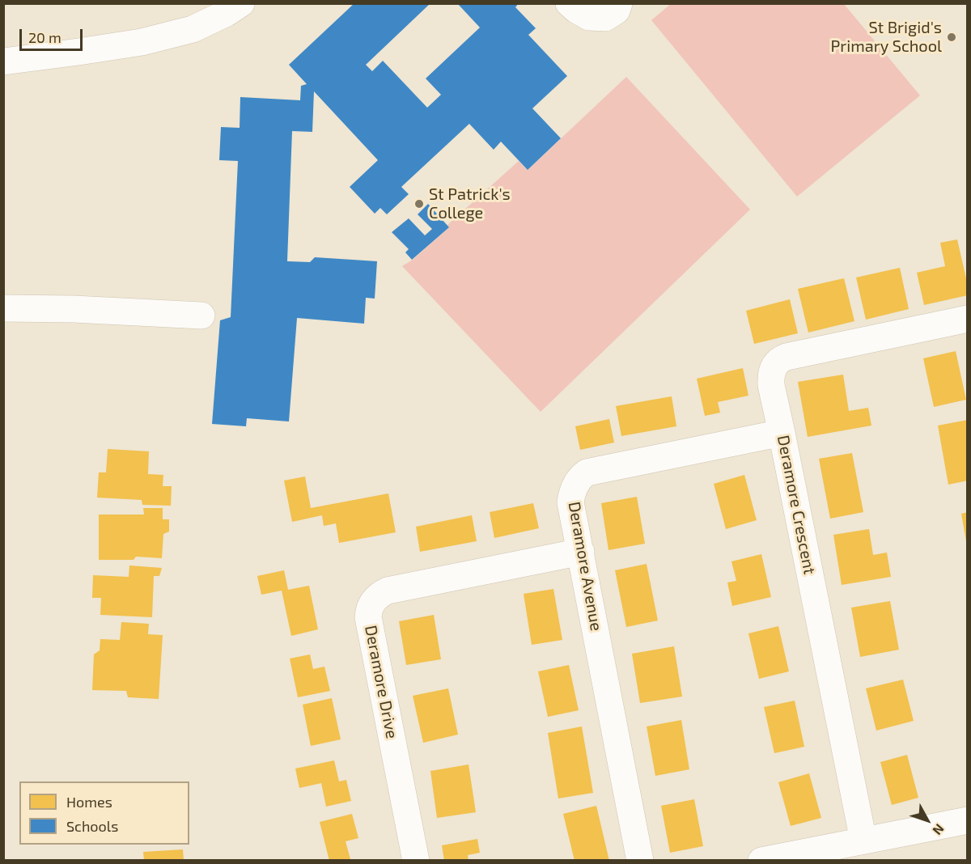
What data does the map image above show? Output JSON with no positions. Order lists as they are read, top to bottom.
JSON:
{
  "streets": {
    "street": ["Deramore Crescent", "Deramore Avenue", "Deramore Drive"]
  },
  "crossings": [
    ["Deramore Crescent", "Deramore Avenue"],
    ["Deramore Avenue", "Deramore Drive"]
  ],
  "places": ["St Brigid's Primary School", "St Patrick's College"],
  "legend": ["Homes", "Schools"],
  "scale_bar": "20 m",
  "north": "bottom right"
}
